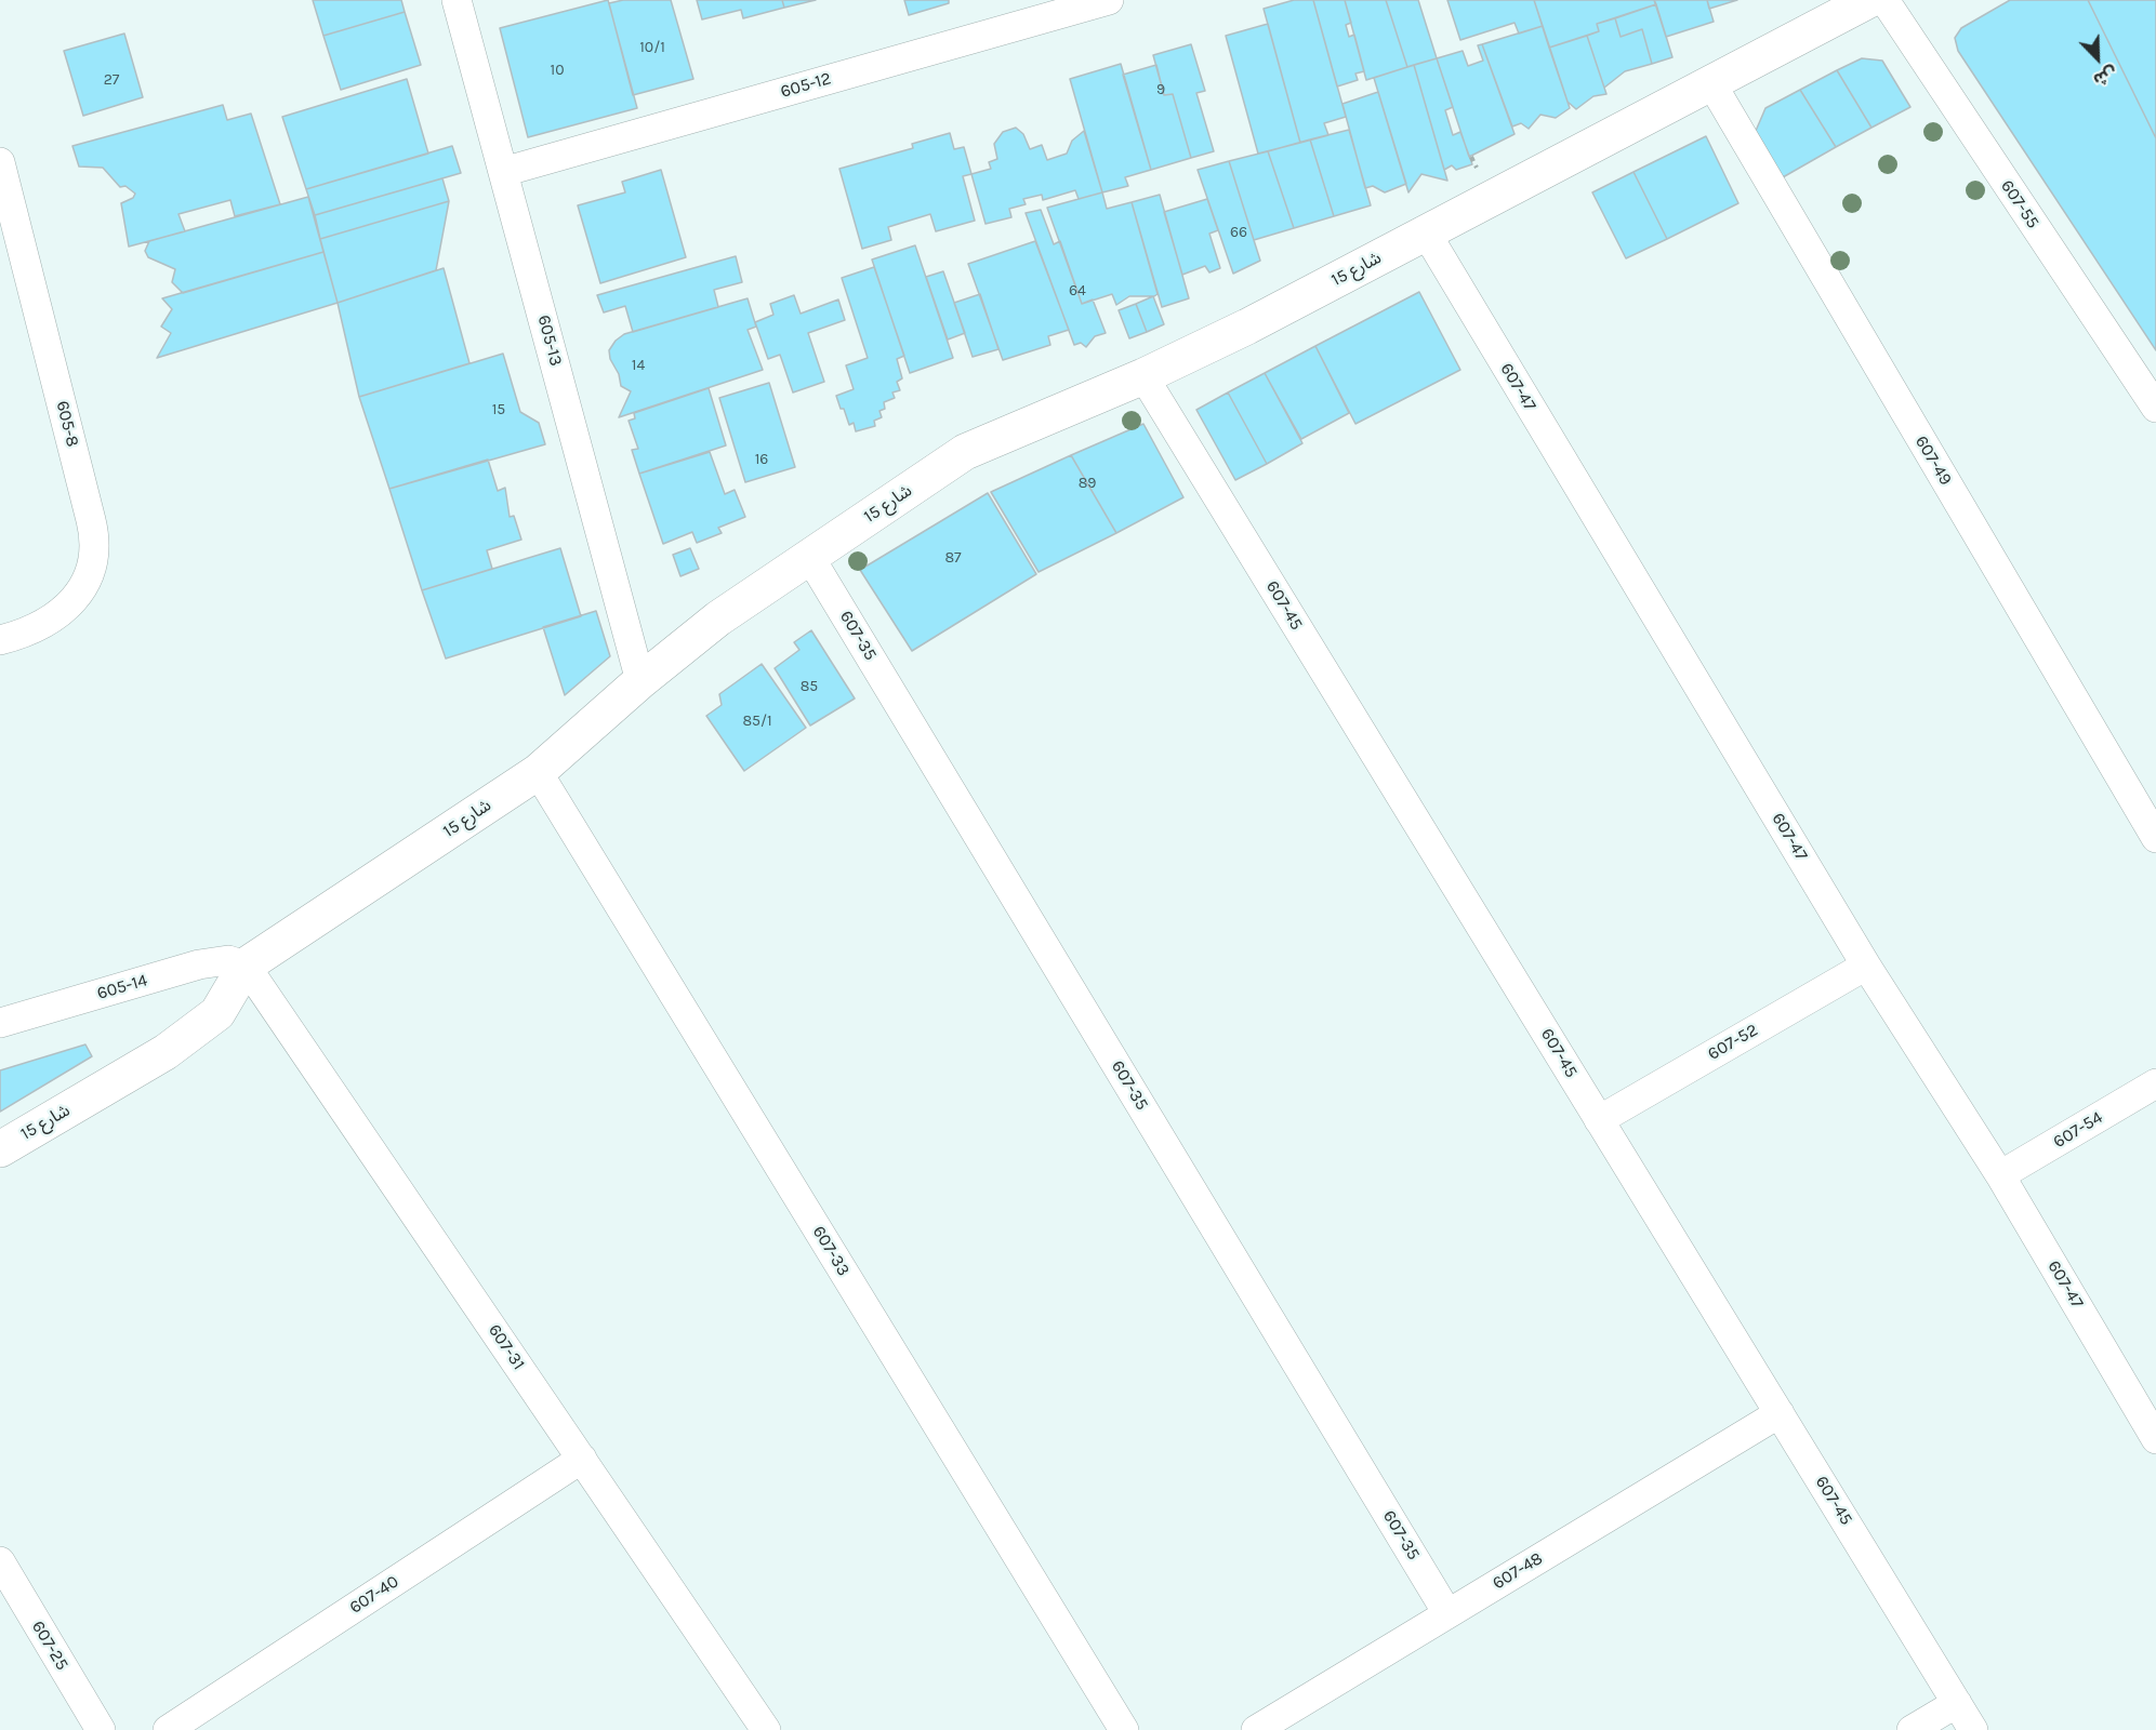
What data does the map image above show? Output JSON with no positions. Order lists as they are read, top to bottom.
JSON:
{
  "streets": {
    "street": [
      "605-12",
      "607-55",
      "شارع 15",
      "605-13",
      "607-47",
      "605-8",
      "607-49",
      "607-45",
      "607-35",
      "605-14",
      "607-52",
      "607-54",
      "607-33",
      "607-31",
      "607-48",
      "607-40",
      "607-25"
    ]
  },
  "crossings": [
    ["605-12", "605-13"],
    ["شارع 15", "605-13"],
    ["شارع 15", "607-47"],
    ["شارع 15", "607-49"],
    ["شارع 15", "607-45"],
    ["شارع 15", "607-35"],
    ["شارع 15", "605-14"],
    ["شارع 15", "607-33"],
    ["شارع 15", "607-31"],
    ["607-47", "607-52"],
    ["607-47", "607-54"],
    ["607-45", "607-52"],
    ["607-45", "607-48"],
    ["607-35", "607-48"],
    ["605-14", "607-31"],
    ["607-31", "607-40"]
  ],
  "house_numbers": [
    "10/1",
    "10",
    "27",
    "9",
    "66",
    "64",
    "14",
    "15",
    "16",
    "89",
    "87",
    "85",
    "85/1"
  ],
  "north": "bottom right"
}
